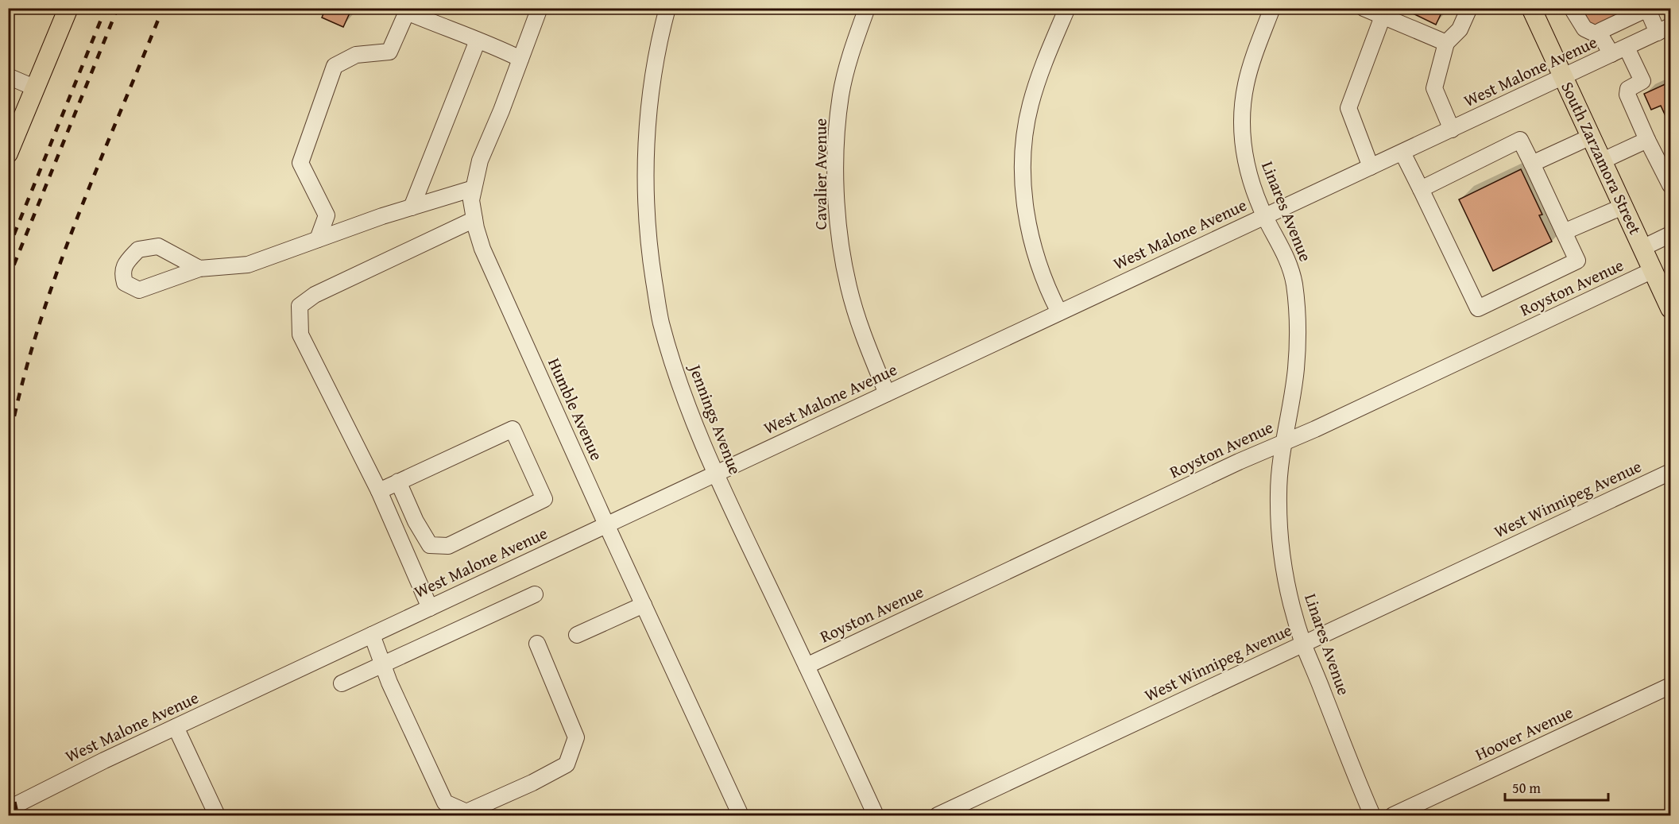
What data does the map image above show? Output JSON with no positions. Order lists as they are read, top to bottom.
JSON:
{
  "streets": {
    "main road": ["South Zarzamora Street"],
    "street": [
      "West Malone Avenue",
      "Cavalier Avenue",
      "Linares Avenue",
      "Royston Avenue",
      "Humble Avenue",
      "Jennings Avenue",
      "West Winnipeg Avenue",
      "Hoover Avenue"
    ]
  },
  "crossings": [
    ["West Malone Avenue", "South Zarzamora Street"],
    ["West Malone Avenue", "Cavalier Avenue"],
    ["West Malone Avenue", "Linares Avenue"],
    ["West Malone Avenue", "Humble Avenue"],
    ["West Malone Avenue", "Jennings Avenue"],
    ["South Zarzamora Street", "Royston Avenue"],
    ["Linares Avenue", "Royston Avenue"],
    ["Linares Avenue", "West Winnipeg Avenue"],
    ["Royston Avenue", "Jennings Avenue"]
  ],
  "scale_bar": "50 m"
}
